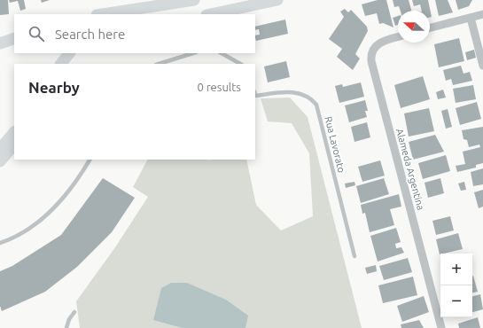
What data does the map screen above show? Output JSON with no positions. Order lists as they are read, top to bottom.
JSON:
{
  "streets": {
    "street": ["Alameda Argentina"],
    "lane": ["Rua Lavorato"]
  },
  "north": "left",
  "page": {
    "search": "Search here",
    "heading": ["Nearby", "0 results"],
    "map_buttons": ["+", "−"]
  }
}
